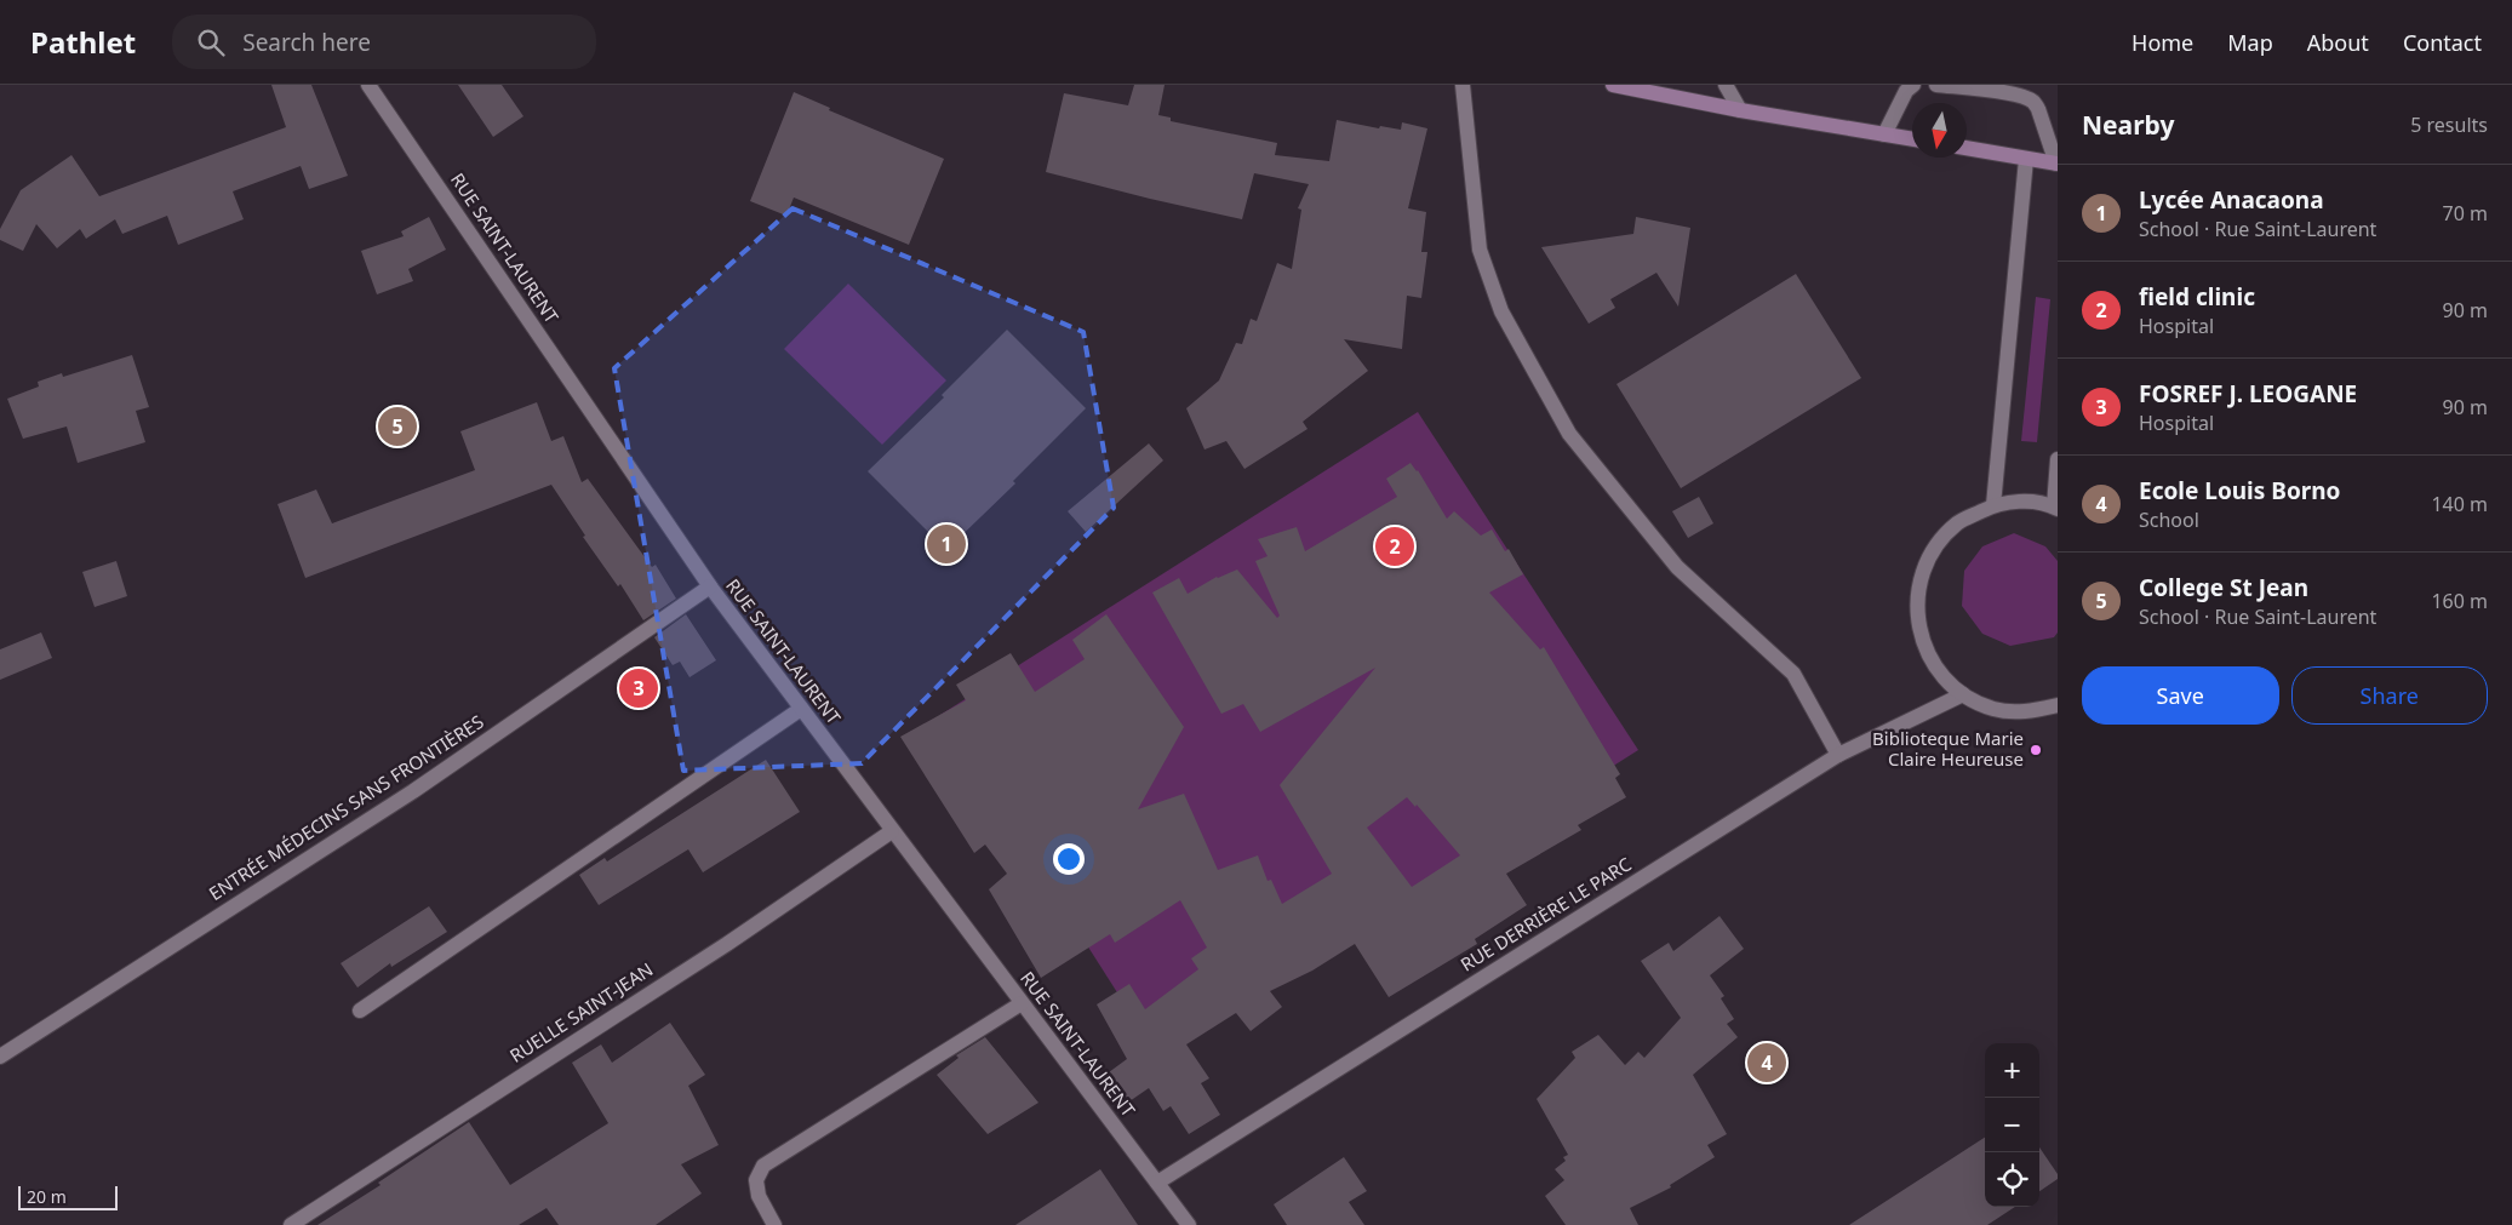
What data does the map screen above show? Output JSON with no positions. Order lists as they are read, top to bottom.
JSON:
{
  "streets": {
    "street": [
      "RUE SAINT-LAURENT",
      "ENTRÉE MÉDECINS SANS FRONTIÈRES",
      "RUE DERRIÈRE LE PARC",
      "RUELLE SAINT-JEAN"
    ]
  },
  "crossings": [
    ["RUE SAINT-LAURENT", "ENTRÉE MÉDECINS SANS FRONTIÈRES"],
    ["RUE SAINT-LAURENT", "RUE DERRIÈRE LE PARC"],
    ["RUE SAINT-LAURENT", "RUELLE SAINT-JEAN"]
  ],
  "places": ["Biblioteque Marie Claire Heureuse"],
  "scale_bar": "20 m",
  "north": "bottom",
  "page": {
    "header": "Pathlet",
    "search": "Search here",
    "nav": [
      "Home",
      "Map",
      "About",
      "Contact"
    ],
    "heading": ["Nearby", "5 results"],
    "list": [
      {
        "mark": "1",
        "name": "Lycée Anacaona",
        "note": "School · Rue Saint-Laurent",
        "value": "70 m"
      },
      {
        "mark": "2",
        "name": "field clinic",
        "note": "Hospital",
        "value": "90 m"
      },
      {
        "mark": "3",
        "name": "FOSREF J. LEOGANE",
        "note": "Hospital",
        "value": "90 m"
      },
      {
        "mark": "4",
        "name": "Ecole Louis Borno",
        "note": "School",
        "value": "140 m"
      },
      {
        "mark": "5",
        "name": "College St Jean",
        "note": "School · Rue Saint-Laurent",
        "value": "160 m"
      }
    ],
    "pins": [
      "5",
      "1",
      "2",
      "3",
      "4"
    ],
    "buttons": ["Save", "Share"],
    "map_buttons": ["+", "−"],
    "scale": "20 m"
  }
}
